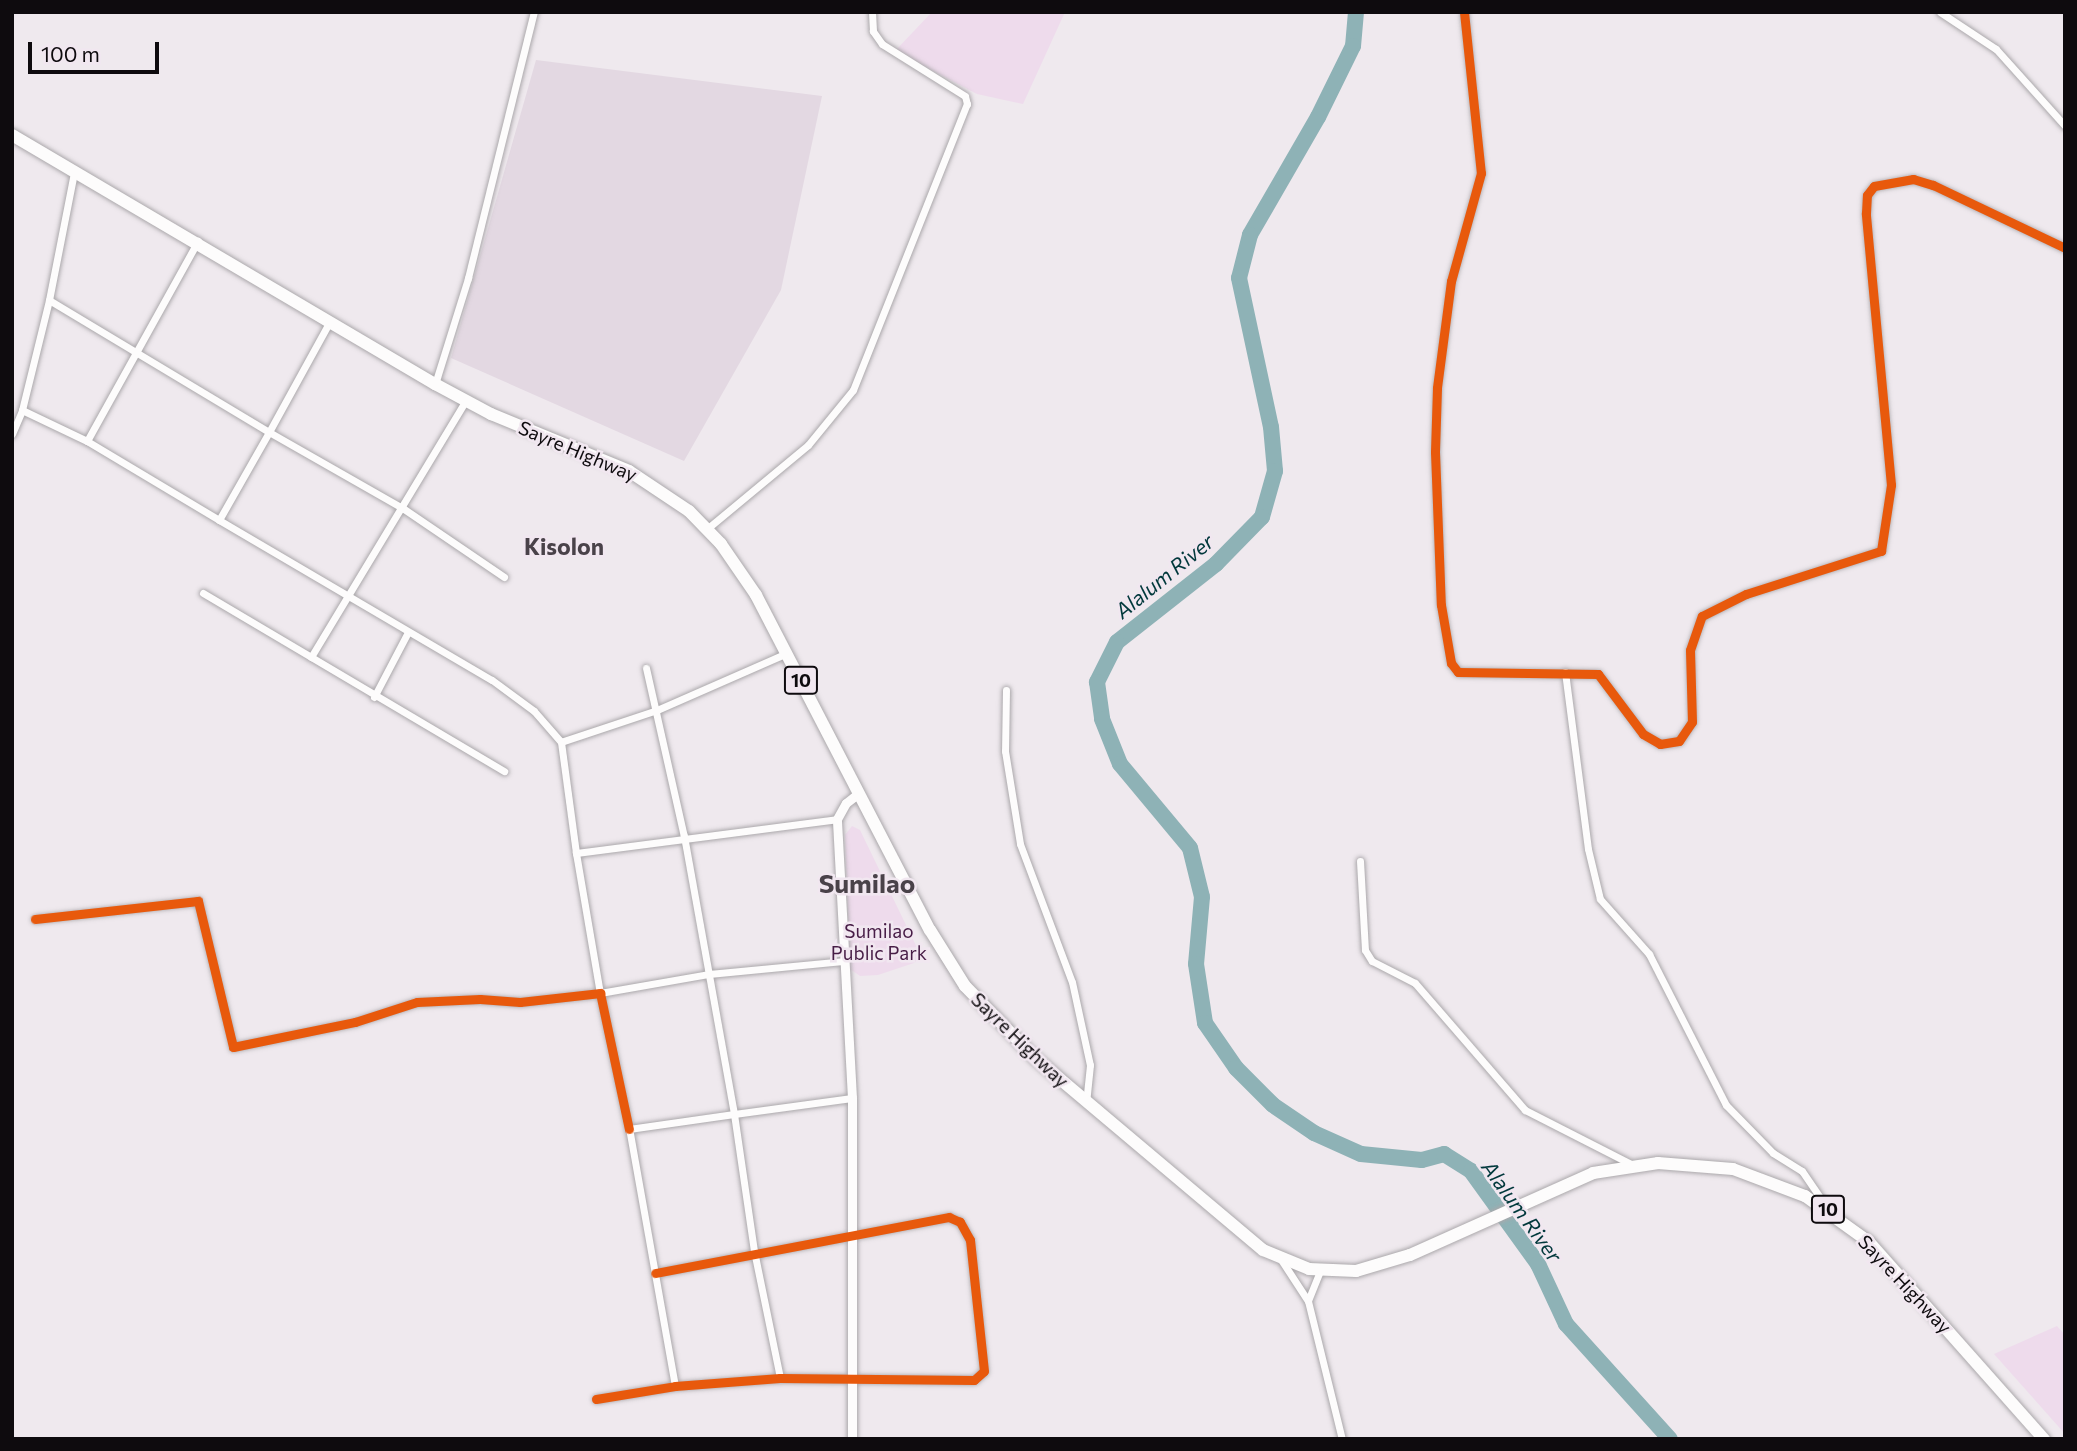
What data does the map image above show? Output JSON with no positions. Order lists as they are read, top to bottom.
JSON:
{
  "streets": {
    "highway": ["Sayre Highway", "10"]
  },
  "districts": ["Kisolon", "Sumilao"],
  "water": ["Alalum River"],
  "parks": ["Sumilao Public Park"],
  "scale_bar": "100 m"
}
